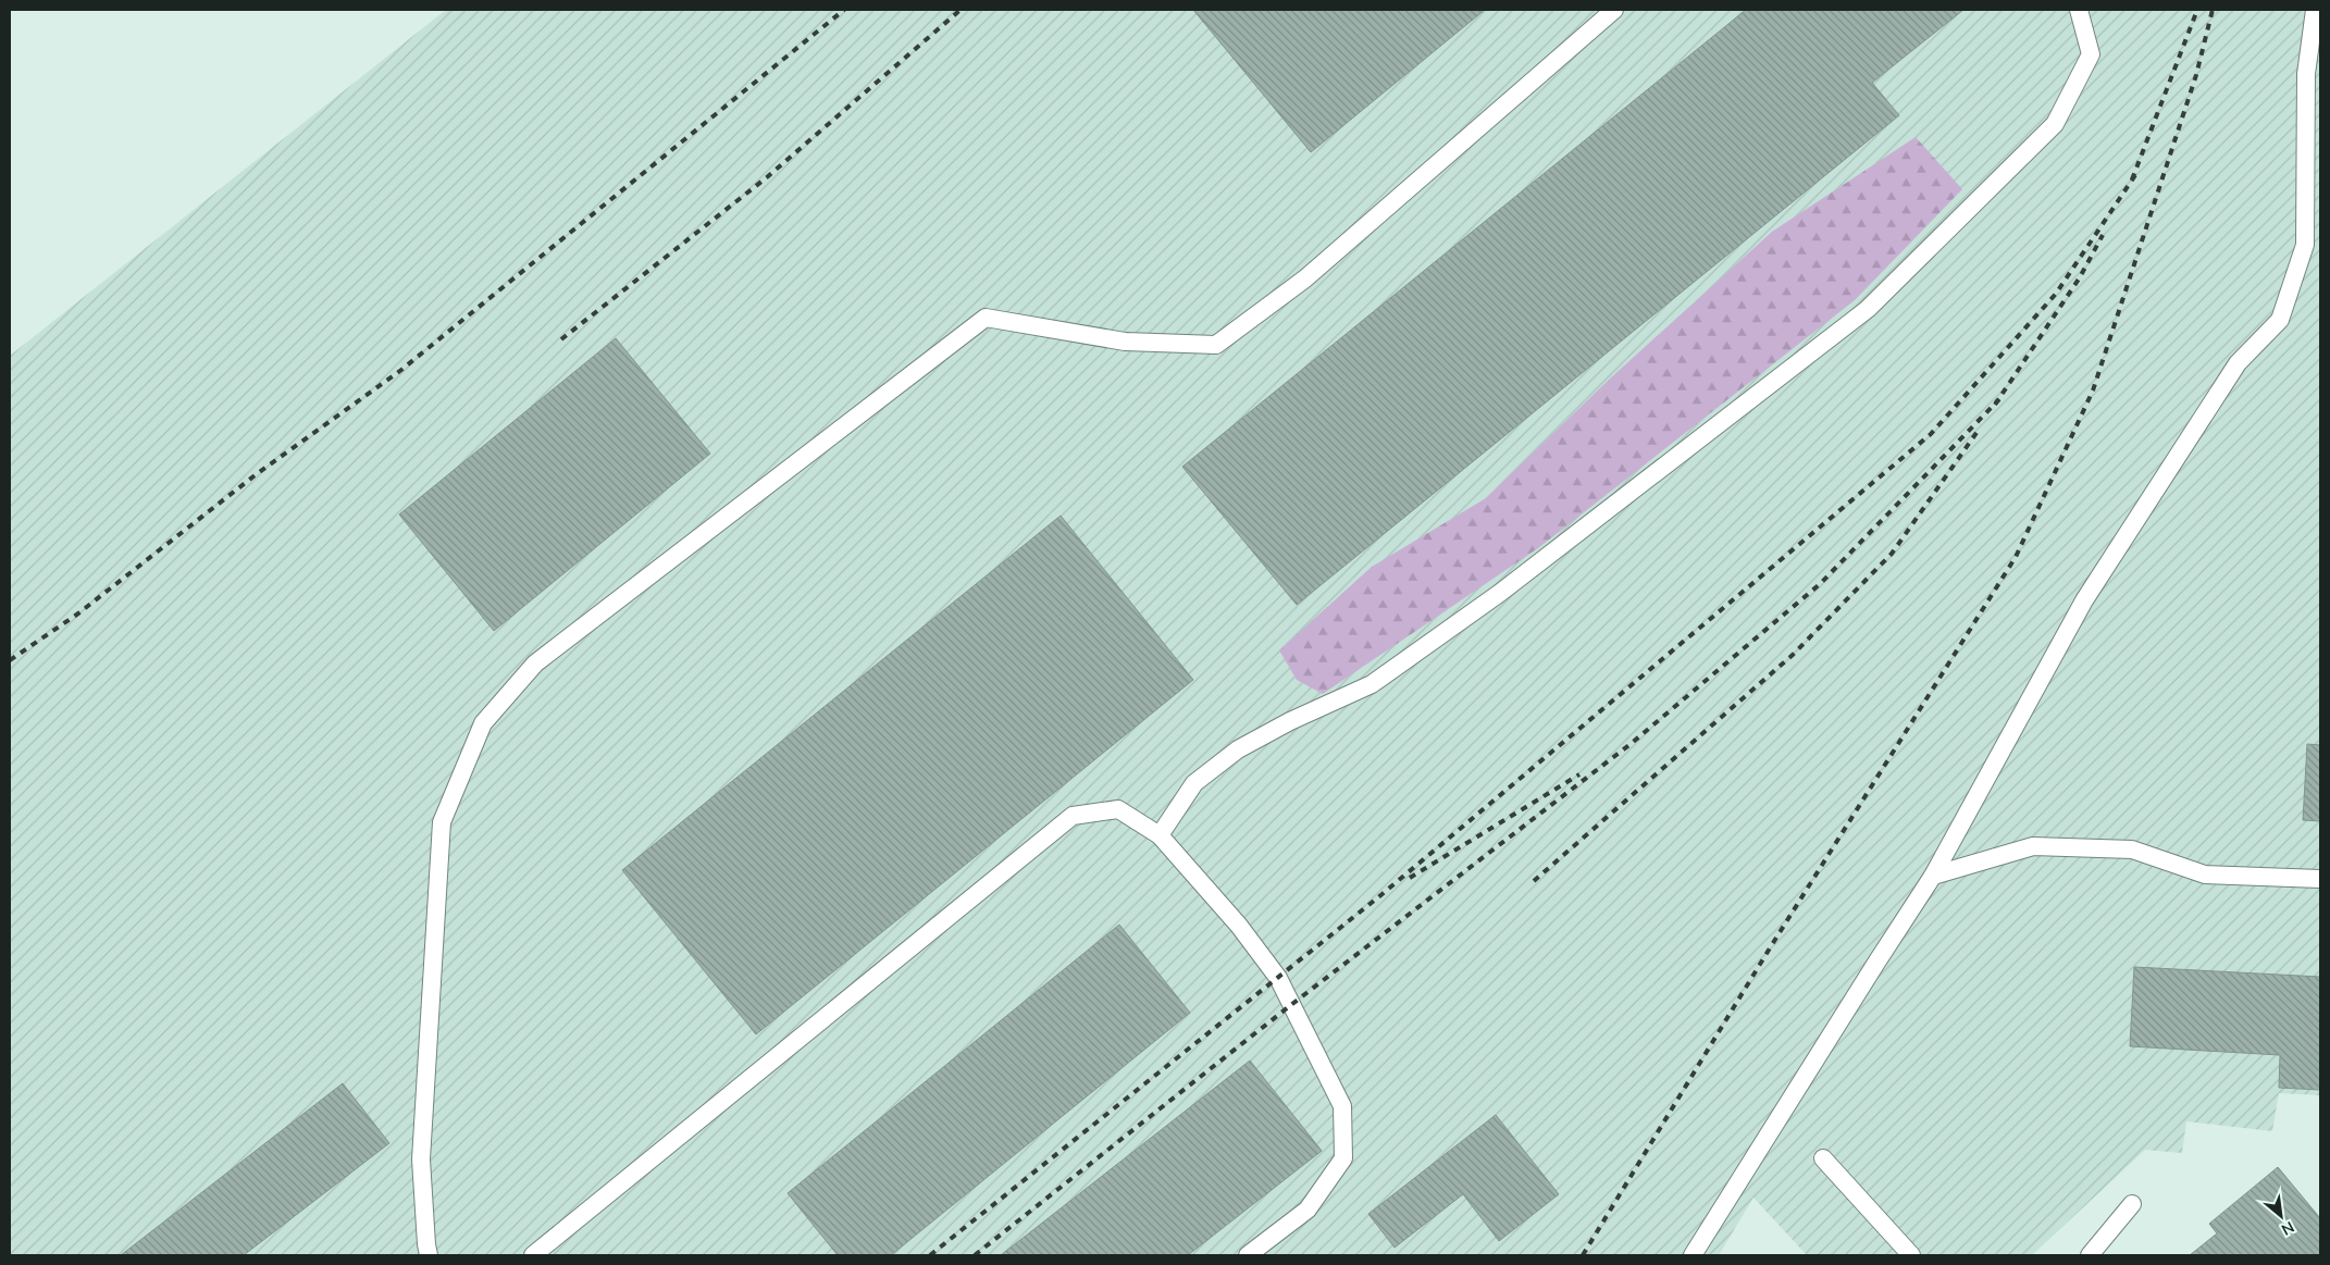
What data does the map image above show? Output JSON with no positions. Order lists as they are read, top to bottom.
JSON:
{
  "north": "bottom right"
}
